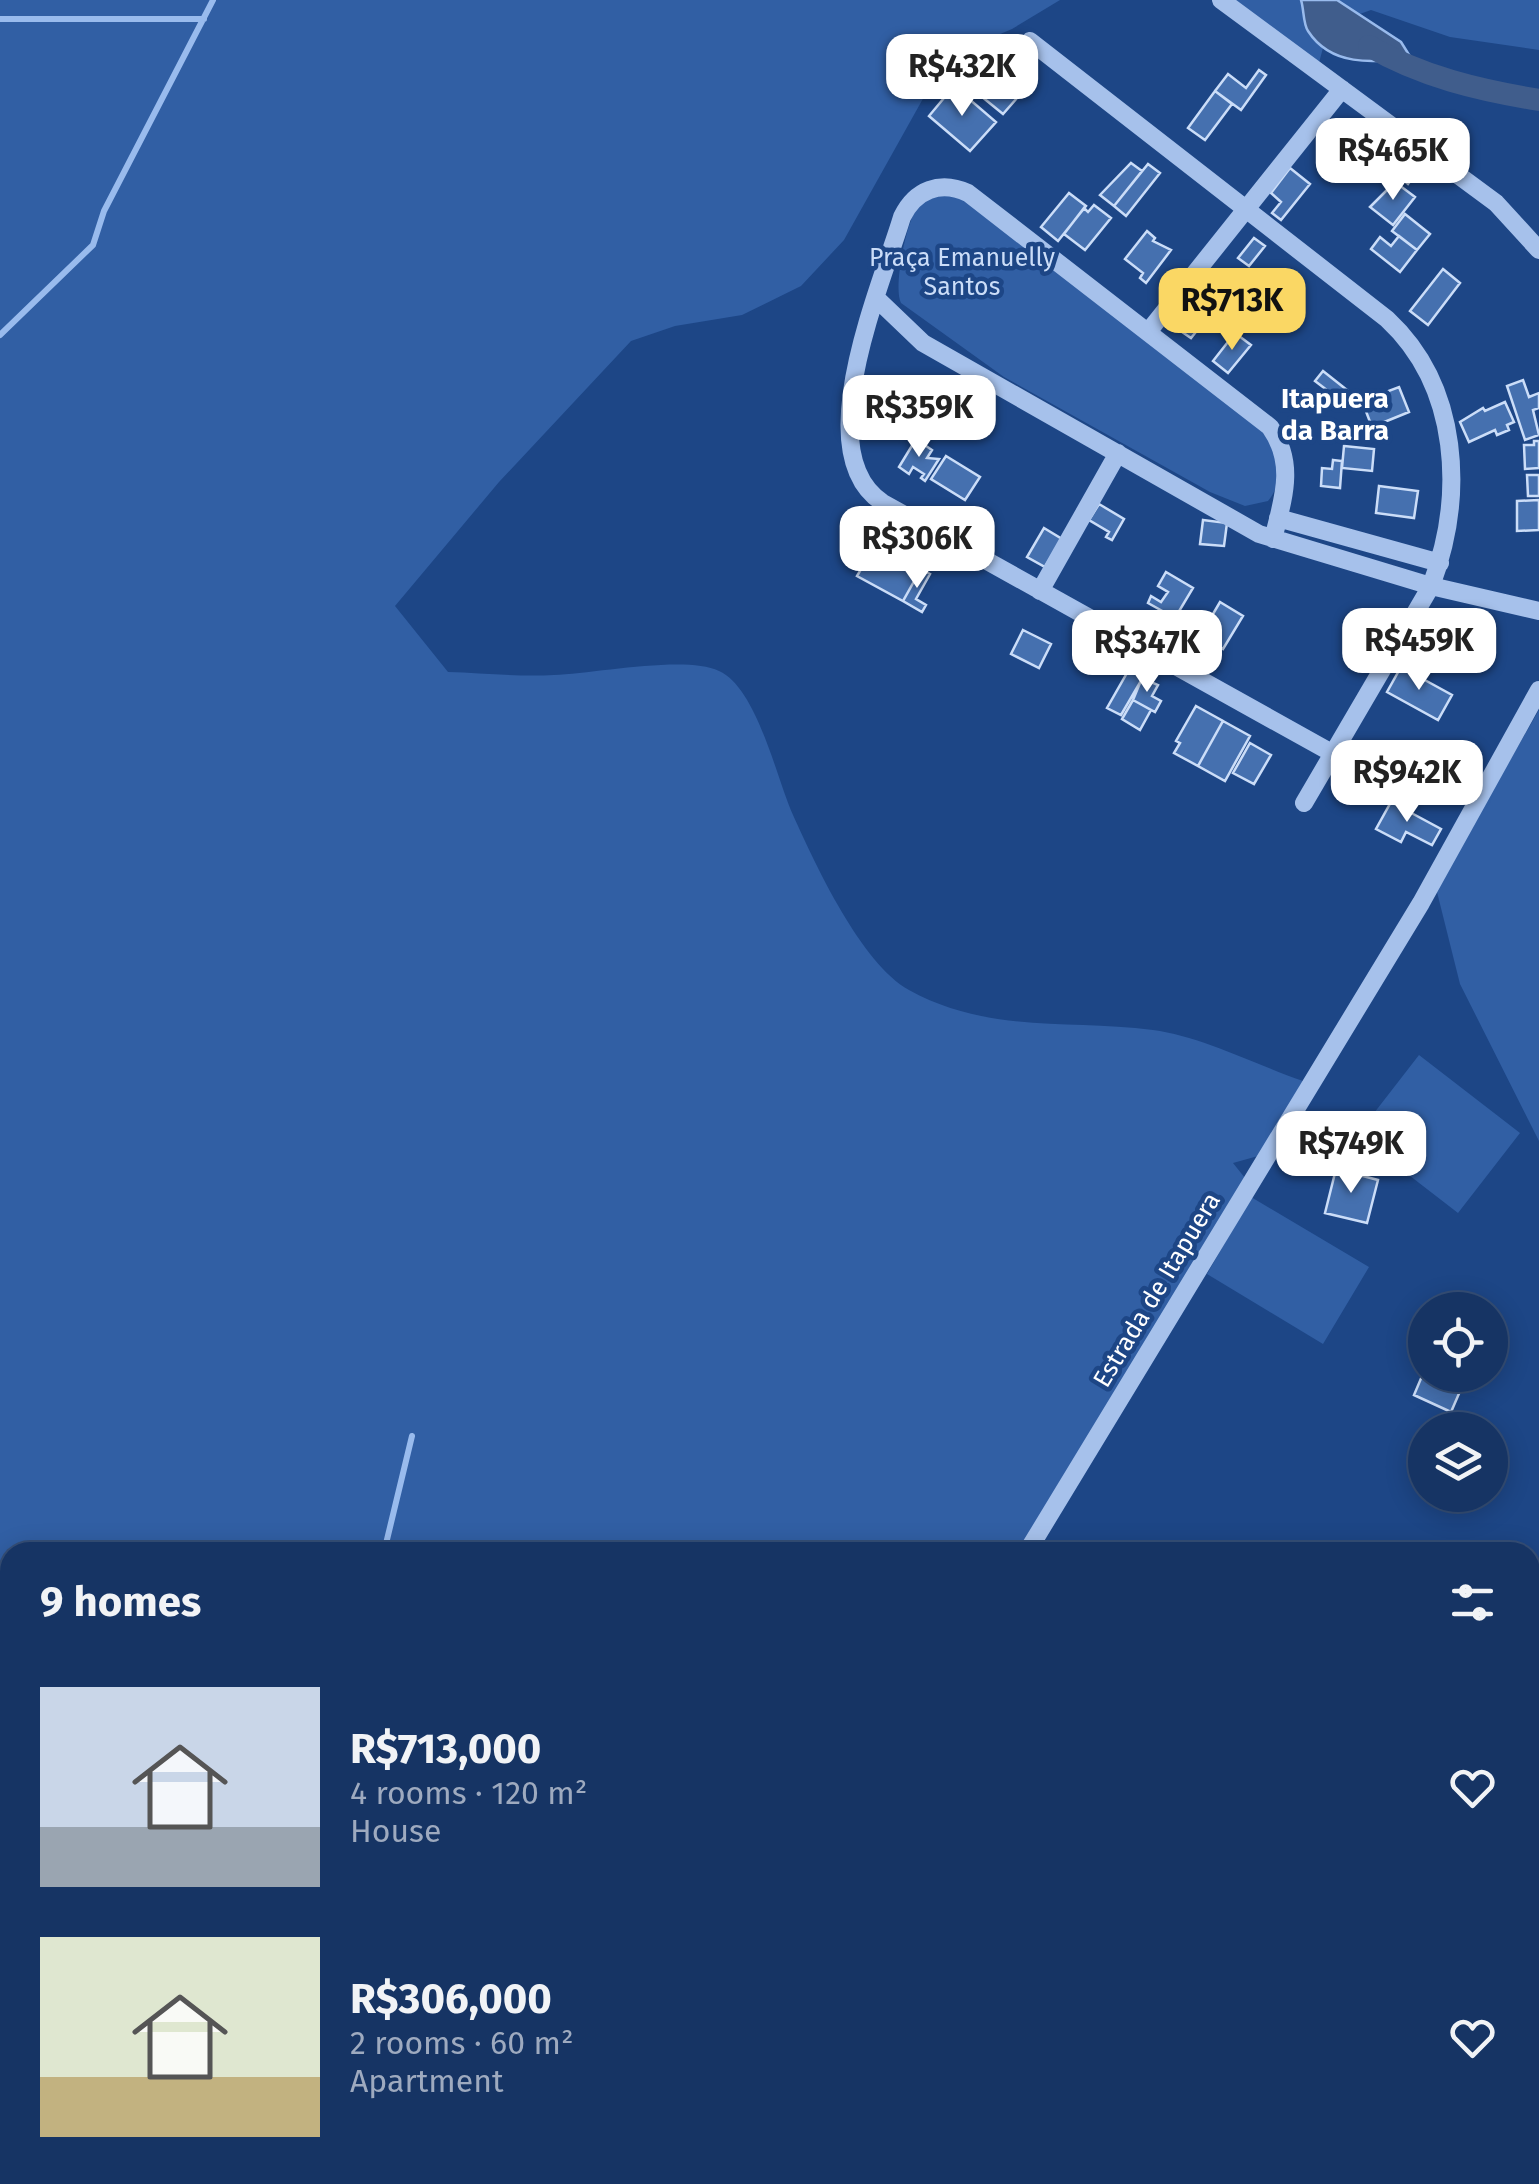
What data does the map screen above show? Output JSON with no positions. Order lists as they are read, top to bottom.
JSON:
{
  "streets": {
    "street": ["Estrada de Itapuera"]
  },
  "districts": ["Itapuera da Barra"],
  "parks": ["Praça Emanuelly Santos"],
  "page": {
    "price": [
      "R$432K",
      "R$465K",
      "R$713K",
      "R$359K",
      "R$306K",
      "R$459K",
      "R$347K",
      "R$942K",
      "R$749K"
    ],
    "heading": "9 homes",
    "list": [
      {
        "name": "R$713,000",
        "note": "4 rooms · 120 m² · House"
      },
      {
        "name": "R$306,000",
        "note": "2 rooms · 60 m² · Apartment"
      }
    ]
  }
}
